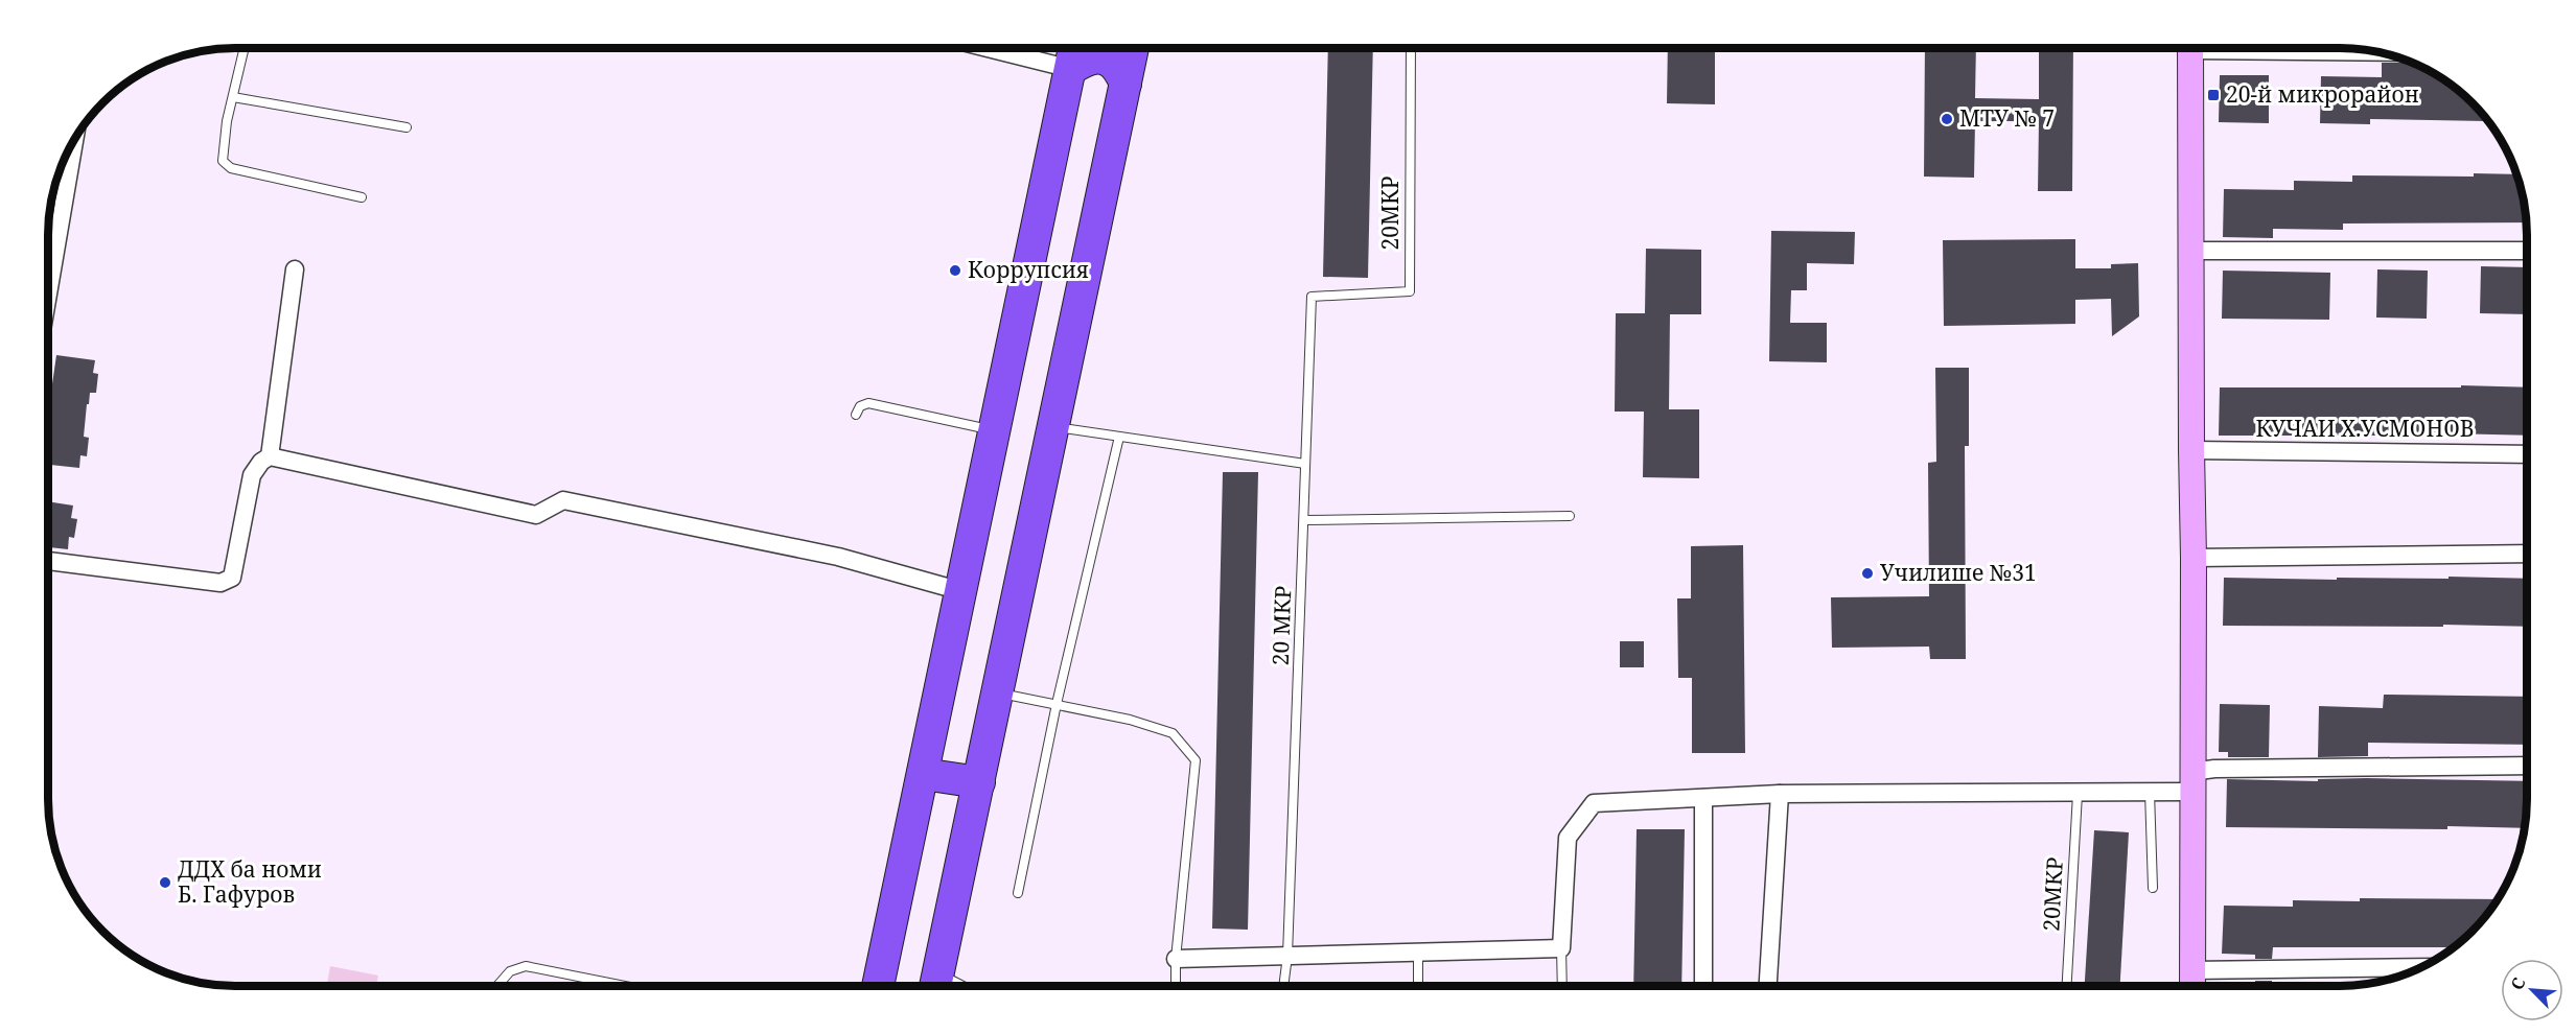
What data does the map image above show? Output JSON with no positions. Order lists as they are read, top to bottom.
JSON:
{
  "streets": {
    "street": ["КУЧАИ Х.УСМОНОВ"],
    "lane": ["20МКР", "20 МКР"]
  },
  "crossings": [
    ["20МКР", "20 МКР"]
  ],
  "places": {
    "transit": ["20-й микрорайон"],
    "other": [
      "МТУ № 7",
      "Коррупсия",
      "Училише №31",
      "ДДХ ба номи Б. Гафуров"
    ]
  },
  "north": "top left"
}
